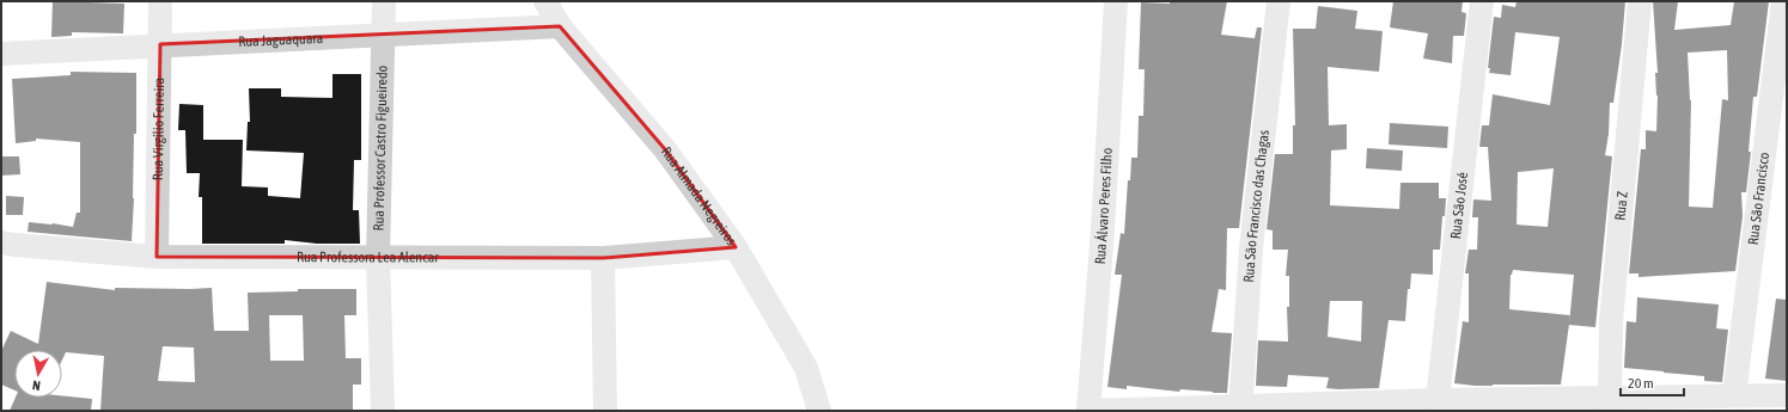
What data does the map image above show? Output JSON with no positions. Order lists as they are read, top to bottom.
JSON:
{
  "streets": {
    "street": [
      "Rua Jaguaquara",
      "Rua Virgílio Ferreira",
      "Rua Professor Castro Figueiredo",
      "Rua Almada Negreiros",
      "Rua São Francisco",
      "Rua São Francisco das Chagas",
      "Rua Z",
      "Rua Álvaro Peres Filho",
      "Rua São José",
      "Rua Professora Lea Alencar"
    ]
  },
  "crossings": [
    ["Rua Jaguaquara", "Rua Virgílio Ferreira"],
    ["Rua Jaguaquara", "Rua Professor Castro Figueiredo"],
    ["Rua Jaguaquara", "Rua Almada Negreiros"],
    ["Rua Virgílio Ferreira", "Rua Professora Lea Alencar"],
    ["Rua Professor Castro Figueiredo", "Rua Professora Lea Alencar"],
    ["Rua Almada Negreiros", "Rua Professora Lea Alencar"]
  ],
  "scale_bar": "20 m",
  "north": "bottom"
}
